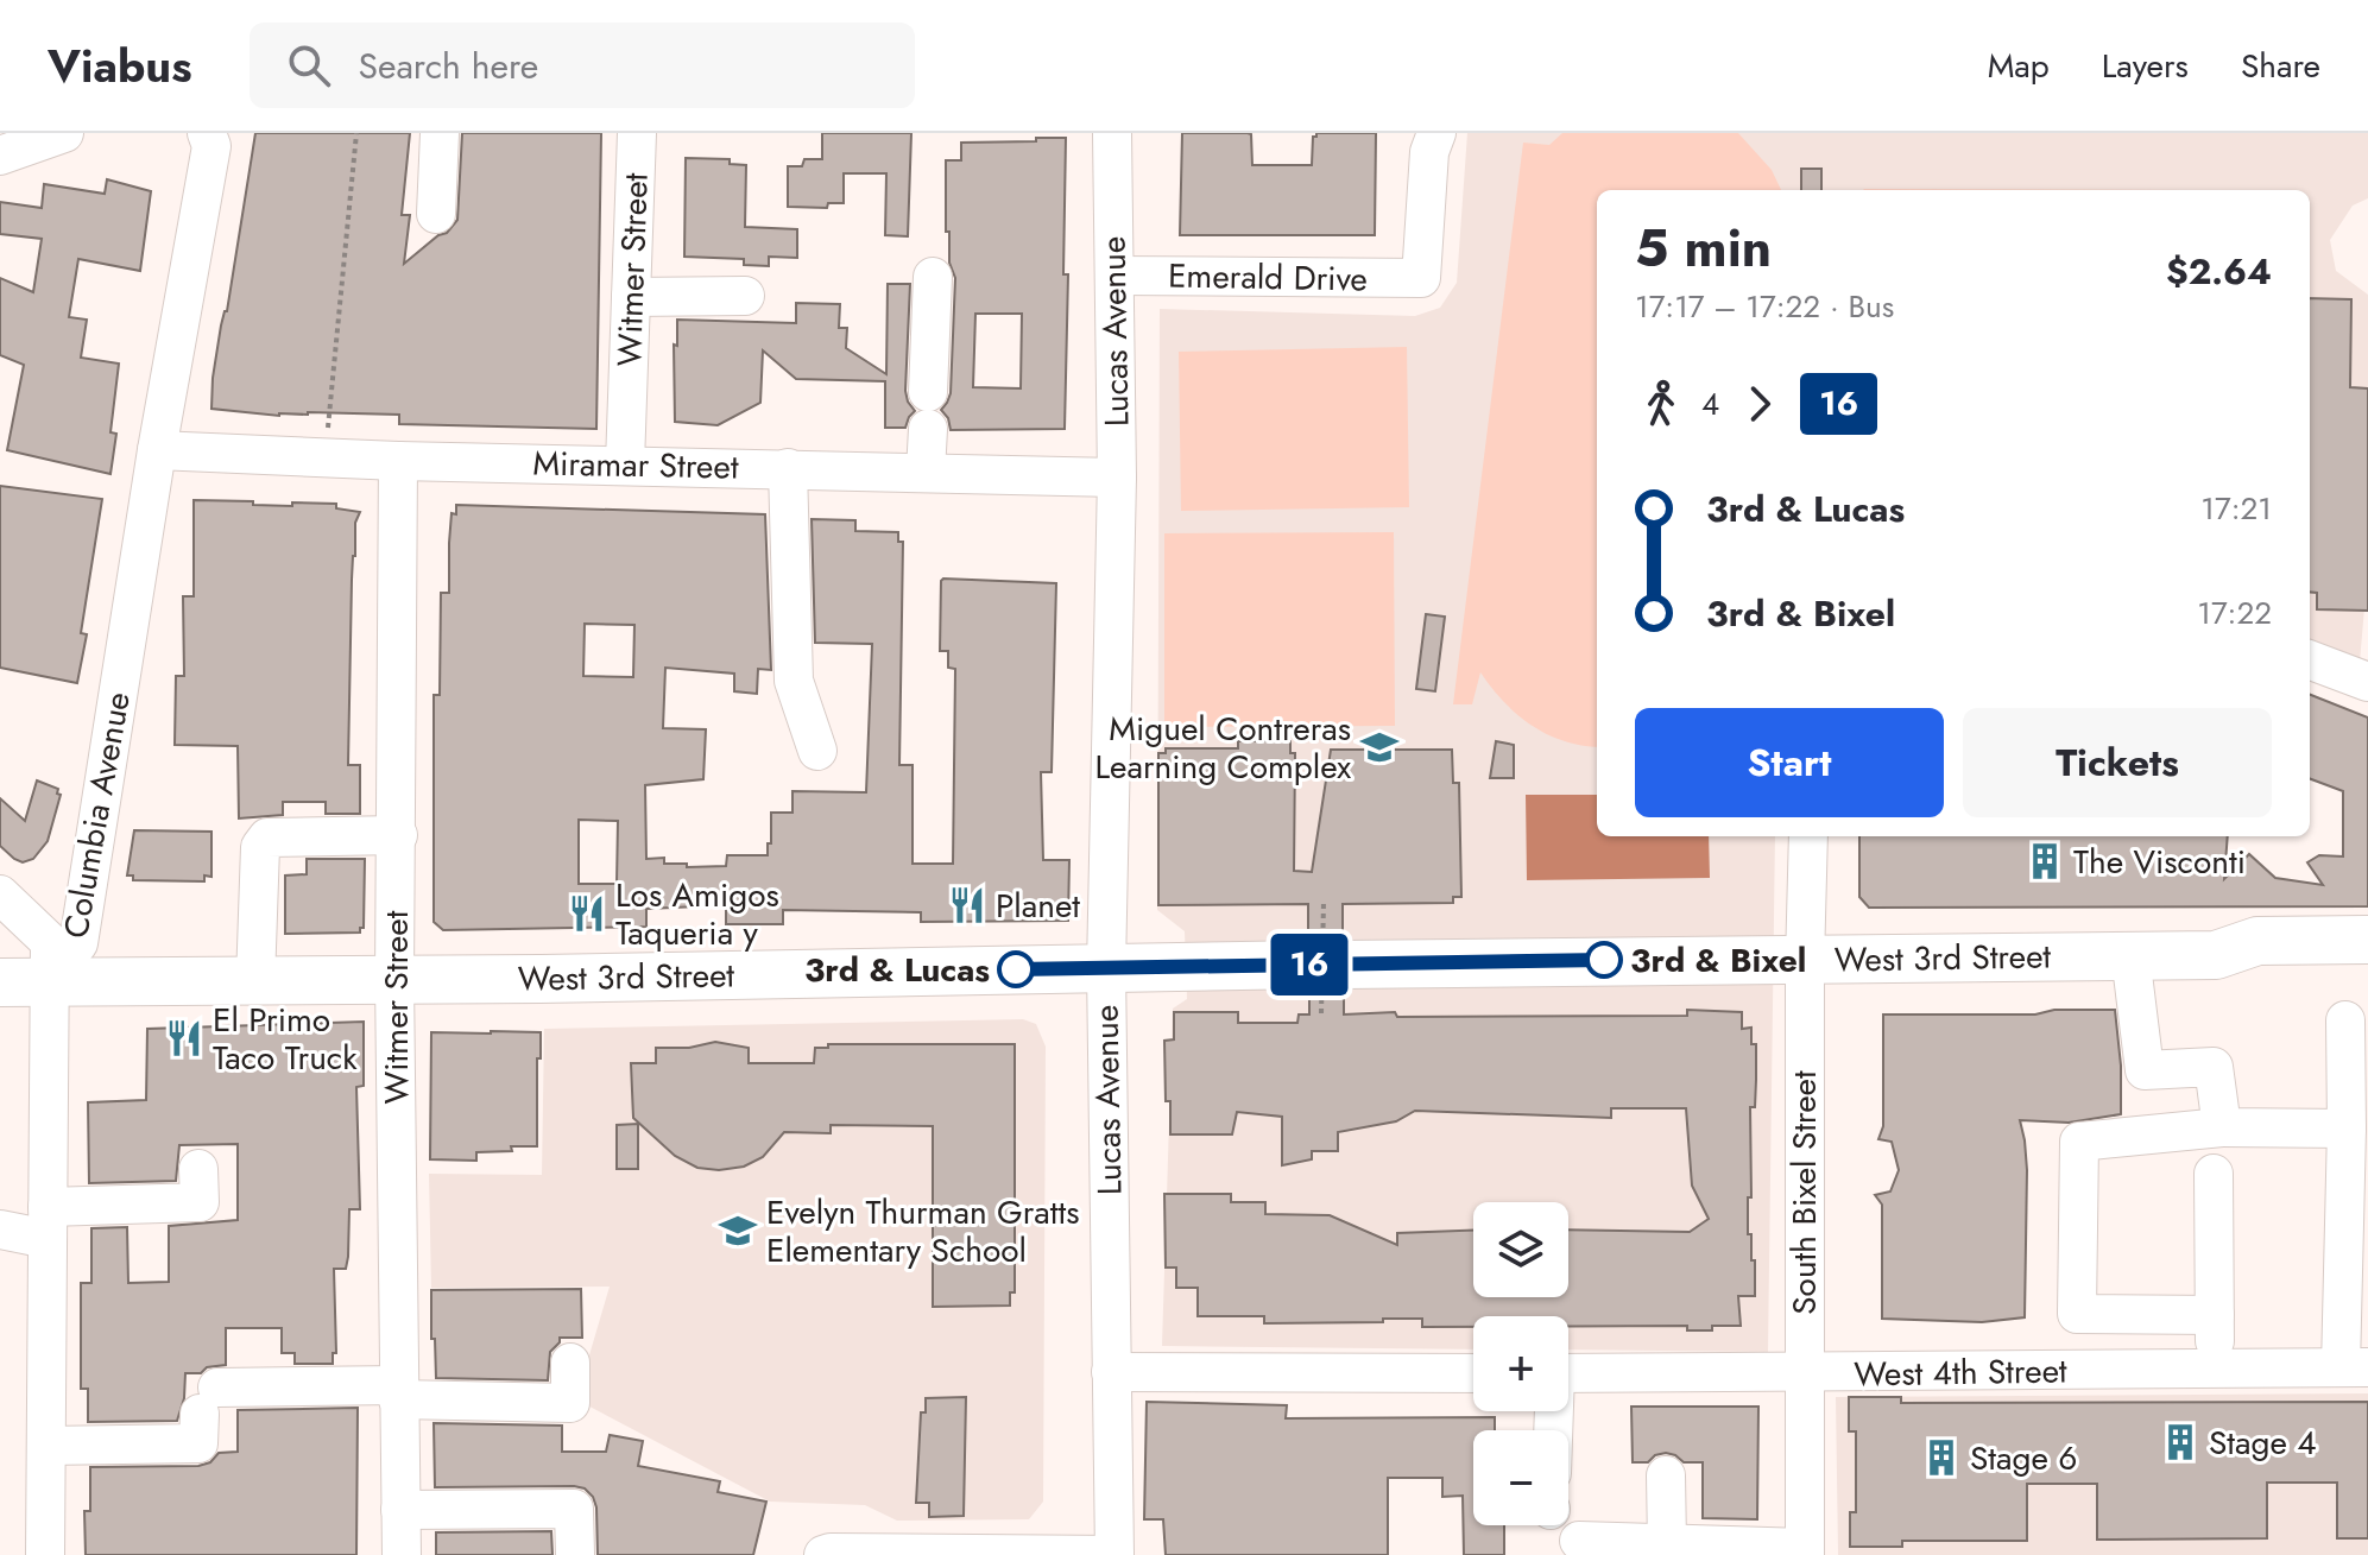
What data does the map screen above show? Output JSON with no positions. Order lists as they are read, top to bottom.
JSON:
{
  "streets": {
    "main road": ["West 3rd Street"],
    "street": [
      "Witmer Street",
      "Emerald Drive",
      "Lucas Avenue",
      "Miramar Street",
      "Columbia Avenue",
      "South Bixel Street",
      "West 4th Street"
    ]
  },
  "crossings": [
    ["Witmer Street", "Miramar Street"],
    ["Witmer Street", "West 3rd Street"],
    ["Emerald Drive", "Lucas Avenue"],
    ["Lucas Avenue", "Miramar Street"],
    ["Lucas Avenue", "West 3rd Street"],
    ["Miramar Street", "Columbia Avenue"],
    ["Columbia Avenue", "West 3rd Street"],
    ["West 3rd Street", "South Bixel Street"],
    ["South Bixel Street", "West 4th Street"]
  ],
  "places": {
    "school or university": ["Miguel Contreras Learning Complex", "Evelyn Thurman Gratts Elementary School"],
    "building": ["The Visconti", "Stage 4", "Stage 6"],
    "restaurant": ["Planet", "Los Amigos Taqueria y", "El Primo Taco Truck"],
    "other": ["3rd & Bixel", "3rd & Lucas"]
  },
  "lines": ["bus line 16"],
  "page": {
    "header": "Viabus",
    "search": "Search here",
    "nav": ["Map", "Layers", "Share"],
    "on_map": "16",
    "heading": ["5 min", "17:17 – 17:22 · Bus", "$2.64"],
    "legs": ["4", "16"],
    "list": [
      {
        "name": "3rd & Lucas",
        "value": "17:21"
      },
      {
        "name": "3rd & Bixel",
        "value": "17:22"
      }
    ],
    "buttons": ["Start", "Tickets"],
    "map_buttons": ["+", "−"]
  }
}
